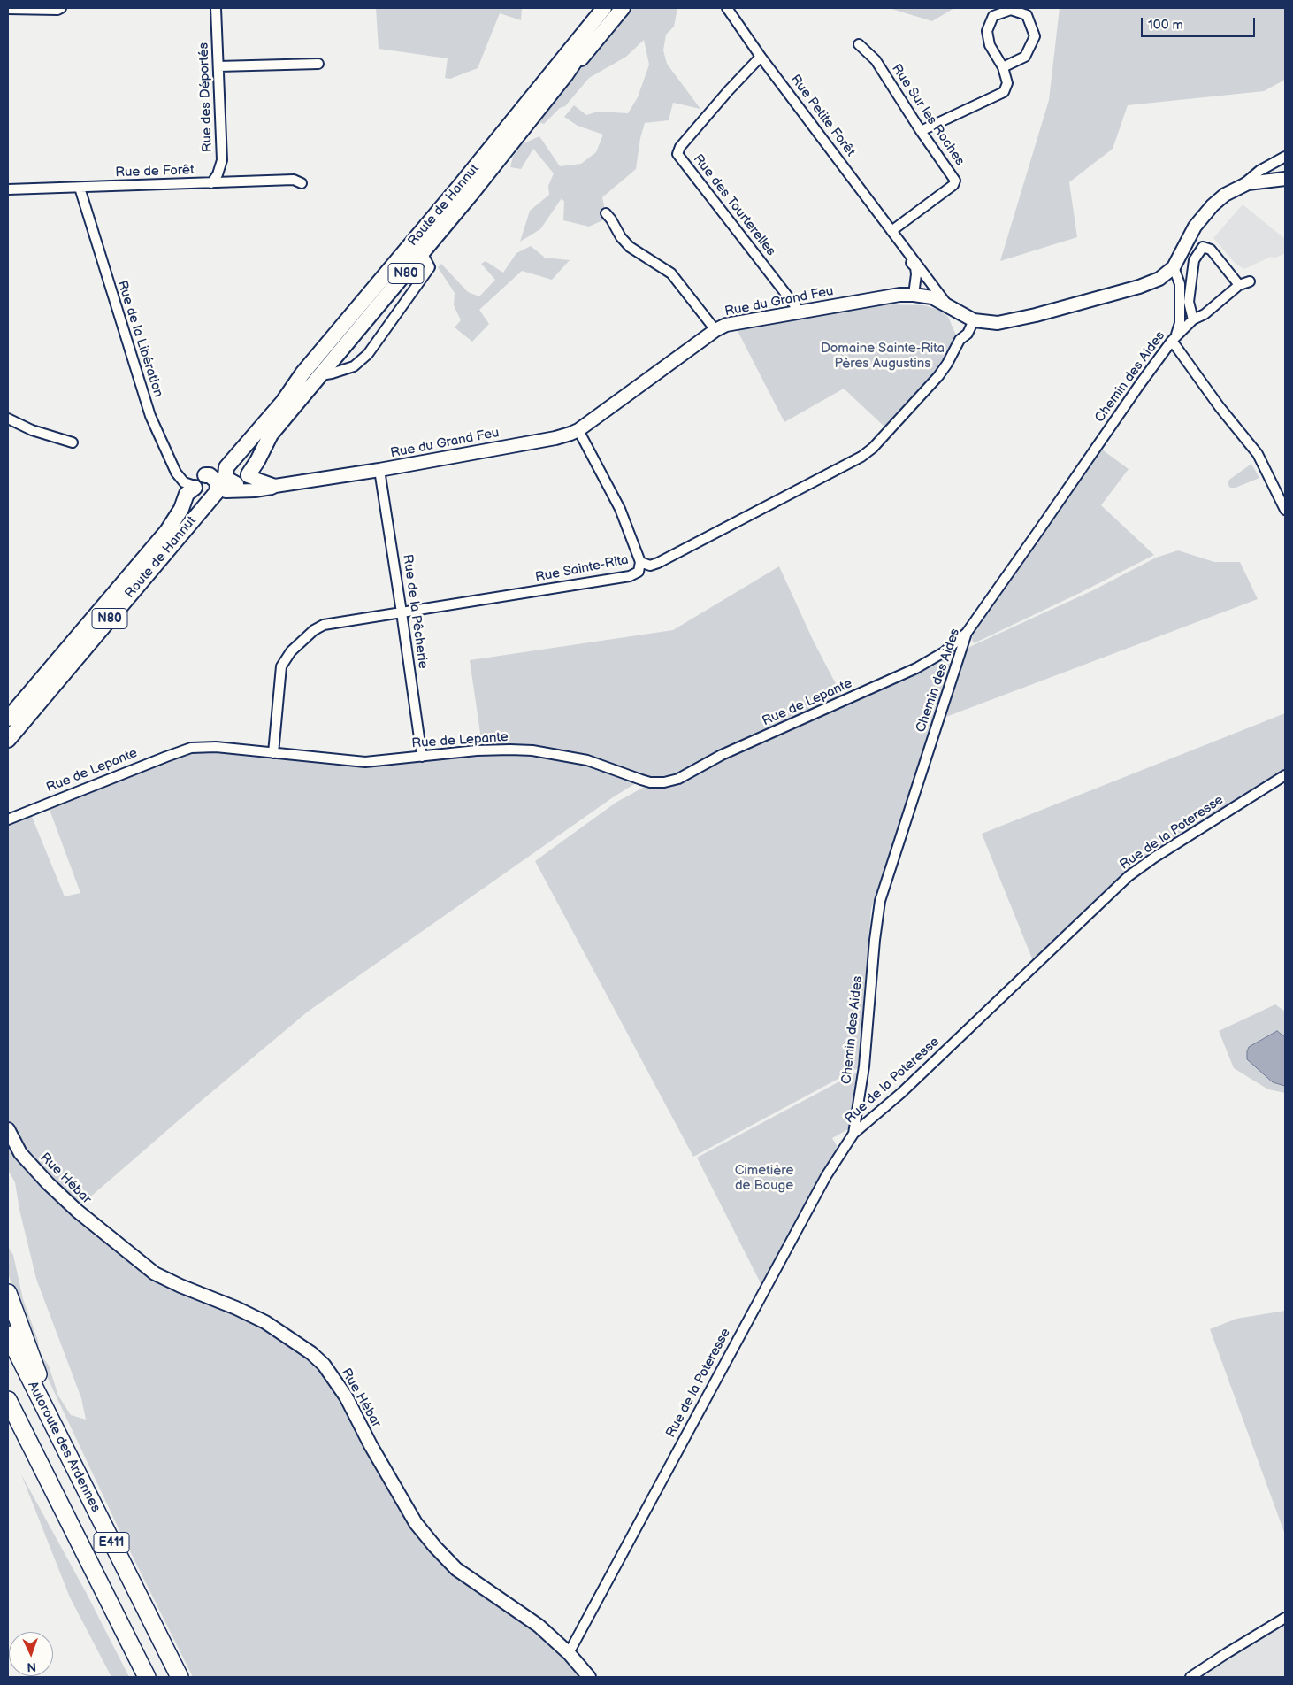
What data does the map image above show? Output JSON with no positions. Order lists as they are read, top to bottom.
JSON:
{
  "streets": {
    "highway": ["Autoroute des Ardennes", "E411"],
    "main road": ["Route de Hannut", "N80"],
    "street": [
      "Rue des Déportés",
      "Rue Sur les Roches",
      "Rue Petite Forêt",
      "Rue de Forêt",
      "Rue des Tourterelles",
      "Rue du Grand Feu",
      "Rue de la Libération",
      "Chemin des Aides",
      "Rue Sainte-Rita",
      "Rue de la Pêcherie",
      "Rue de Lepante",
      "Rue de la Poteresse",
      "Rue Hébar"
    ]
  },
  "crossings": [
    ["Rue des Déportés", "Rue de Forêt"],
    ["Rue Sur les Roches", "Rue Petite Forêt"],
    ["Rue Petite Forêt", "Rue des Tourterelles"],
    ["Rue Petite Forêt", "Rue du Grand Feu"],
    ["Rue de Forêt", "Rue de la Libération"],
    ["Route de Hannut", "Rue du Grand Feu"],
    ["Route de Hannut", "Rue de la Libération"],
    ["Rue des Tourterelles", "Rue du Grand Feu"],
    ["Rue du Grand Feu", "Chemin des Aides"],
    ["Rue du Grand Feu", "Rue Sainte-Rita"],
    ["Rue du Grand Feu", "Rue de la Pêcherie"],
    ["Chemin des Aides", "Rue de Lepante"],
    ["Chemin des Aides", "Rue de la Poteresse"],
    ["Rue Sainte-Rita", "Rue de la Pêcherie"],
    ["Rue Sainte-Rita", "Rue de Lepante"],
    ["Rue de la Pêcherie", "Rue de Lepante"],
    ["Rue de la Poteresse", "Rue Hébar"]
  ],
  "parks": ["Domaine Sainte-Rita Pères Augustins", "Cimetière de Bouge"],
  "scale_bar": "100 m",
  "north": "bottom"
}
